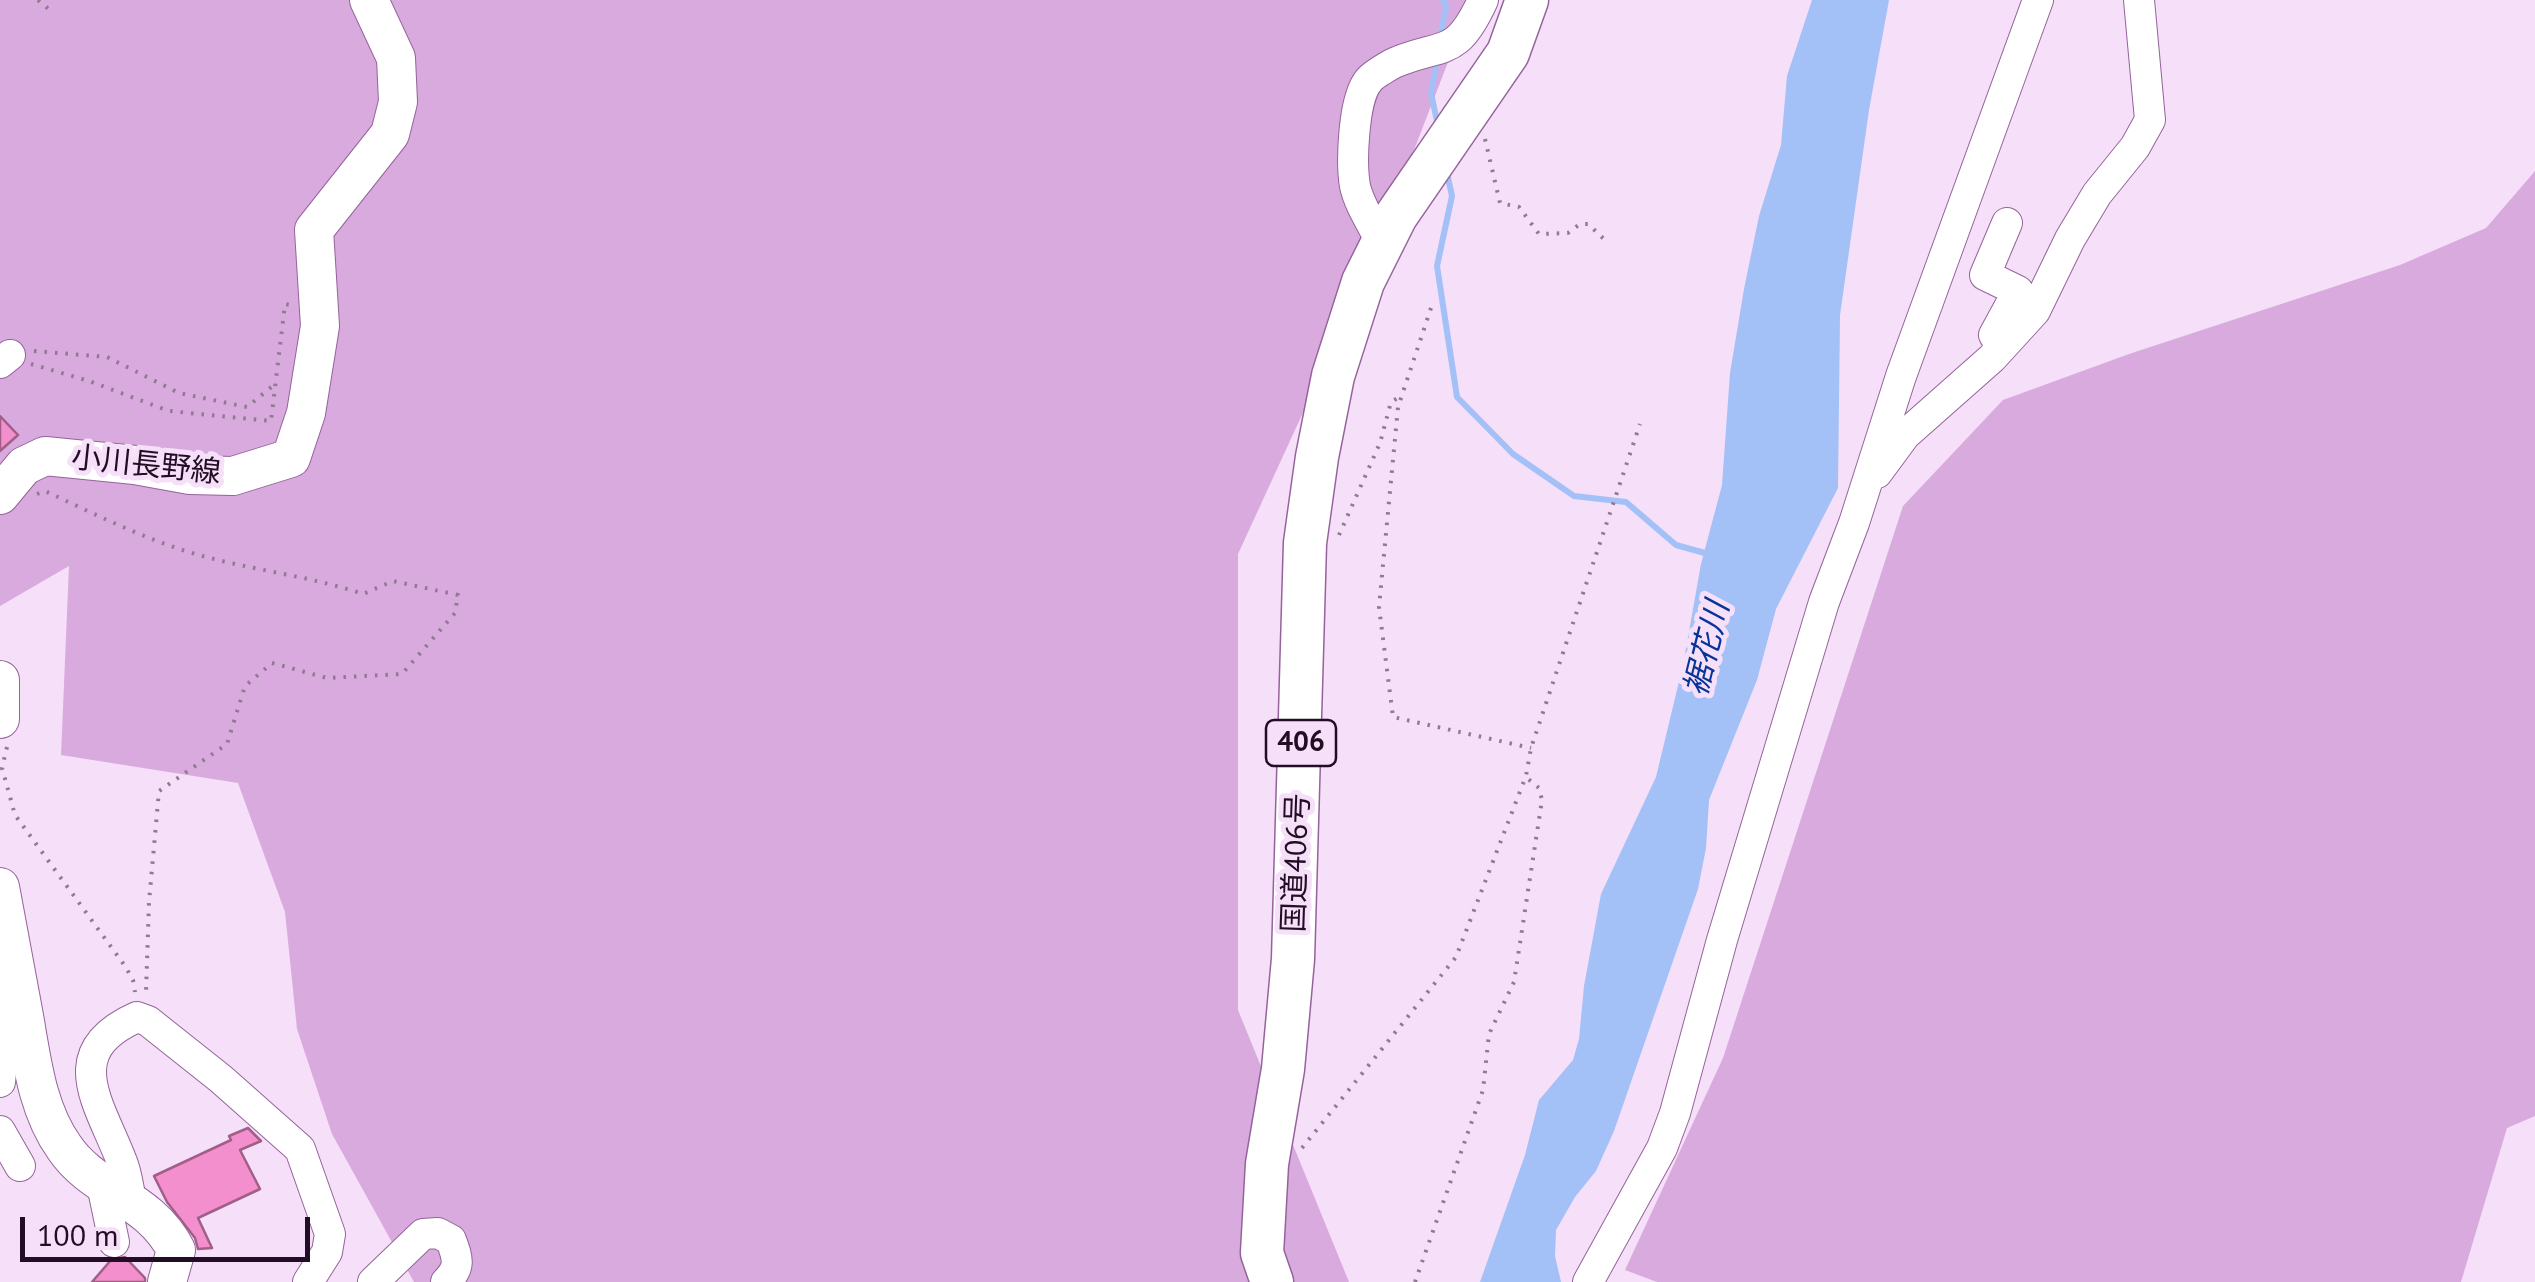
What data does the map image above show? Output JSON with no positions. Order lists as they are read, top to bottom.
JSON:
{
  "streets": {
    "highway": ["406", "国道406号"],
    "main road": ["小川長野線"]
  },
  "crossings": [
    ["406", "国道406号"]
  ],
  "water": ["裾花川"],
  "scale_bar": "100 m"
}
